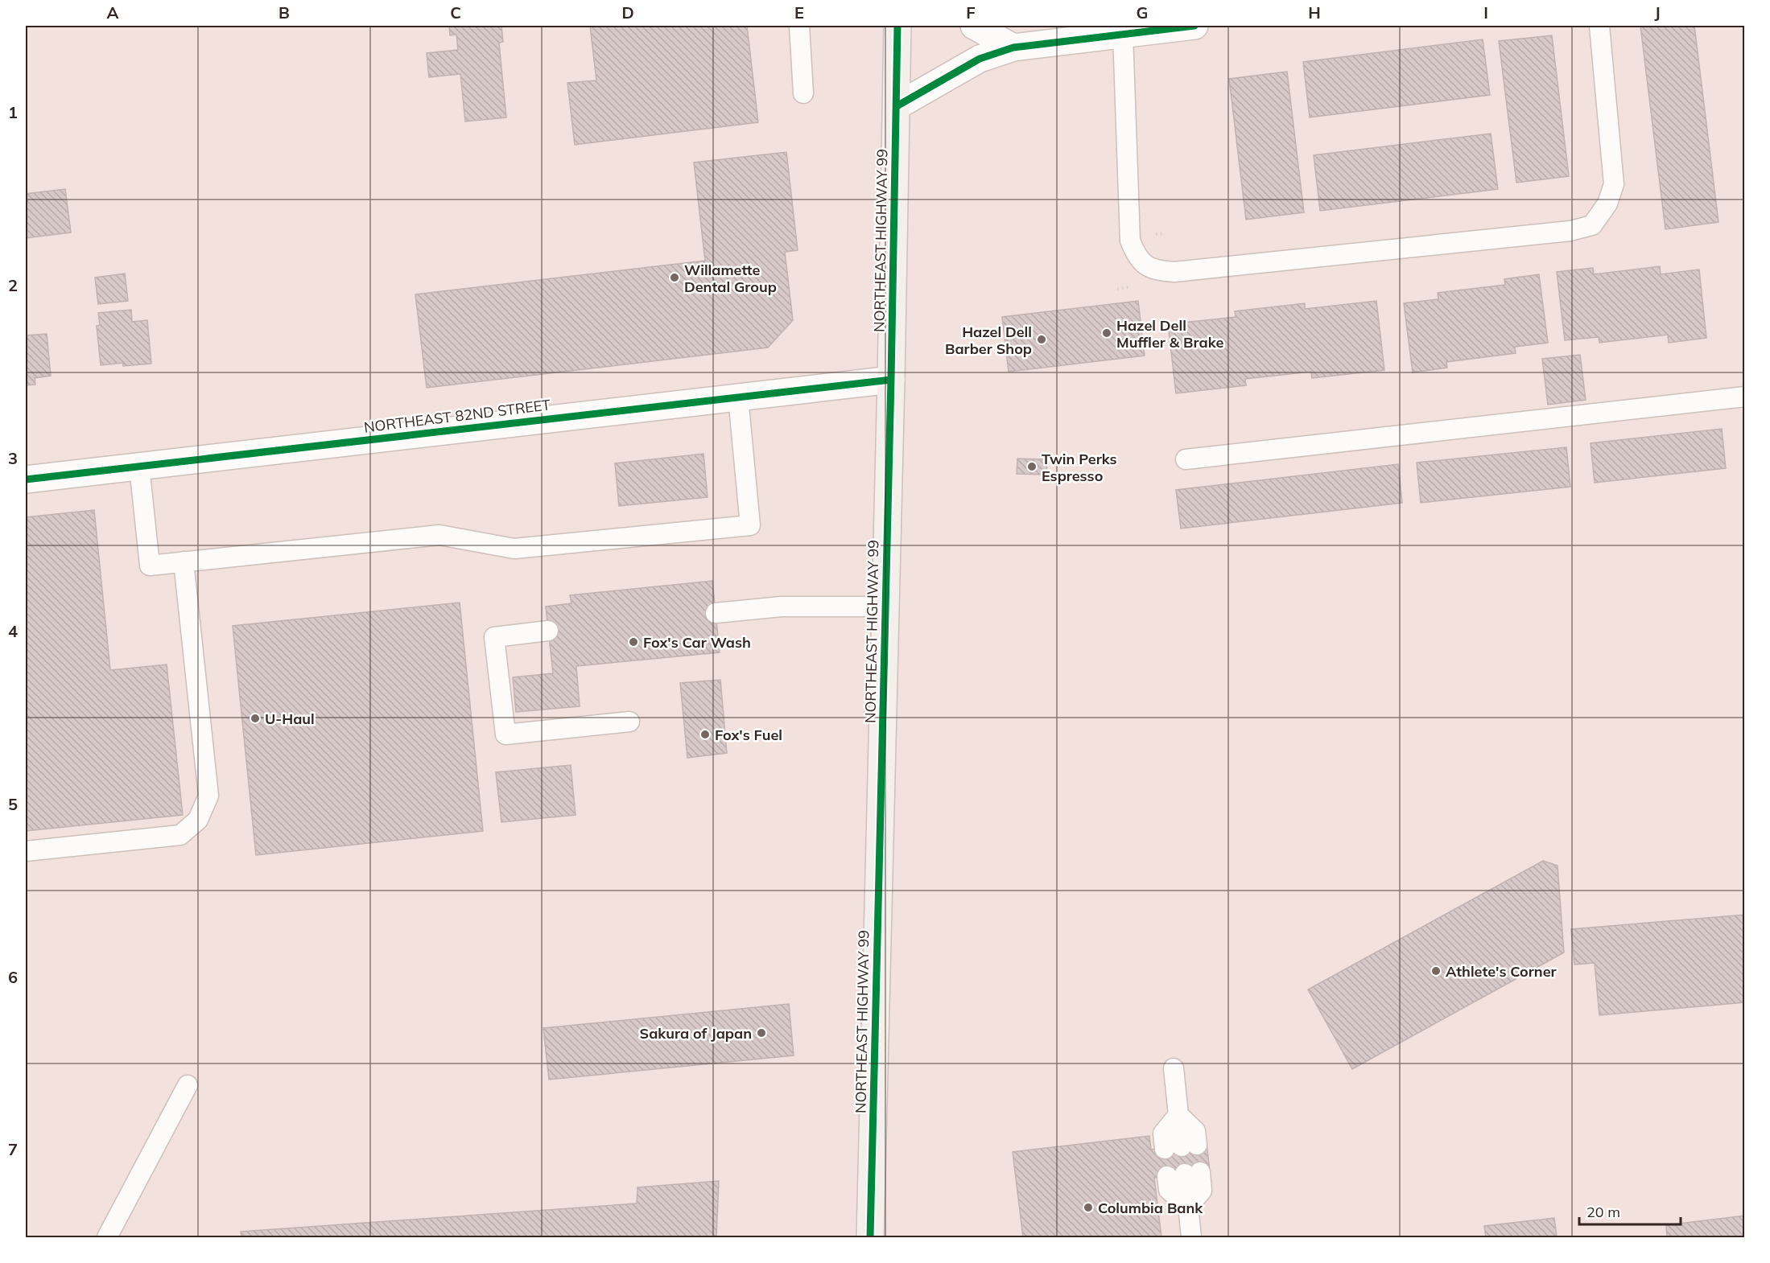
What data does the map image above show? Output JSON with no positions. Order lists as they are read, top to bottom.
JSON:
{
  "streets": {
    "main road": ["NORTHEAST HIGHWAY 99"],
    "street": ["NORTHEAST 82ND STREET"]
  },
  "crossings": [
    ["NORTHEAST HIGHWAY 99", "NORTHEAST 82ND STREET"]
  ],
  "places": [
    "Willamette Dental Group",
    "Hazel Dell Muffler & Brake",
    "Hazel Dell Barber Shop",
    "Twin Perks Espresso",
    "Fox's Car Wash",
    "U-Haul",
    "Fox's Fuel",
    "Athlete's Corner",
    "Sakura of Japan",
    "Columbia Bank"
  ],
  "scale_bar": "20 m",
  "grid": {
    "columns": [
      "A",
      "B",
      "C",
      "D",
      "E",
      "F",
      "G",
      "H",
      "I",
      "J"
    ],
    "rows": [
      "1",
      "2",
      "3",
      "4",
      "5",
      "6",
      "7"
    ]
  }
}
